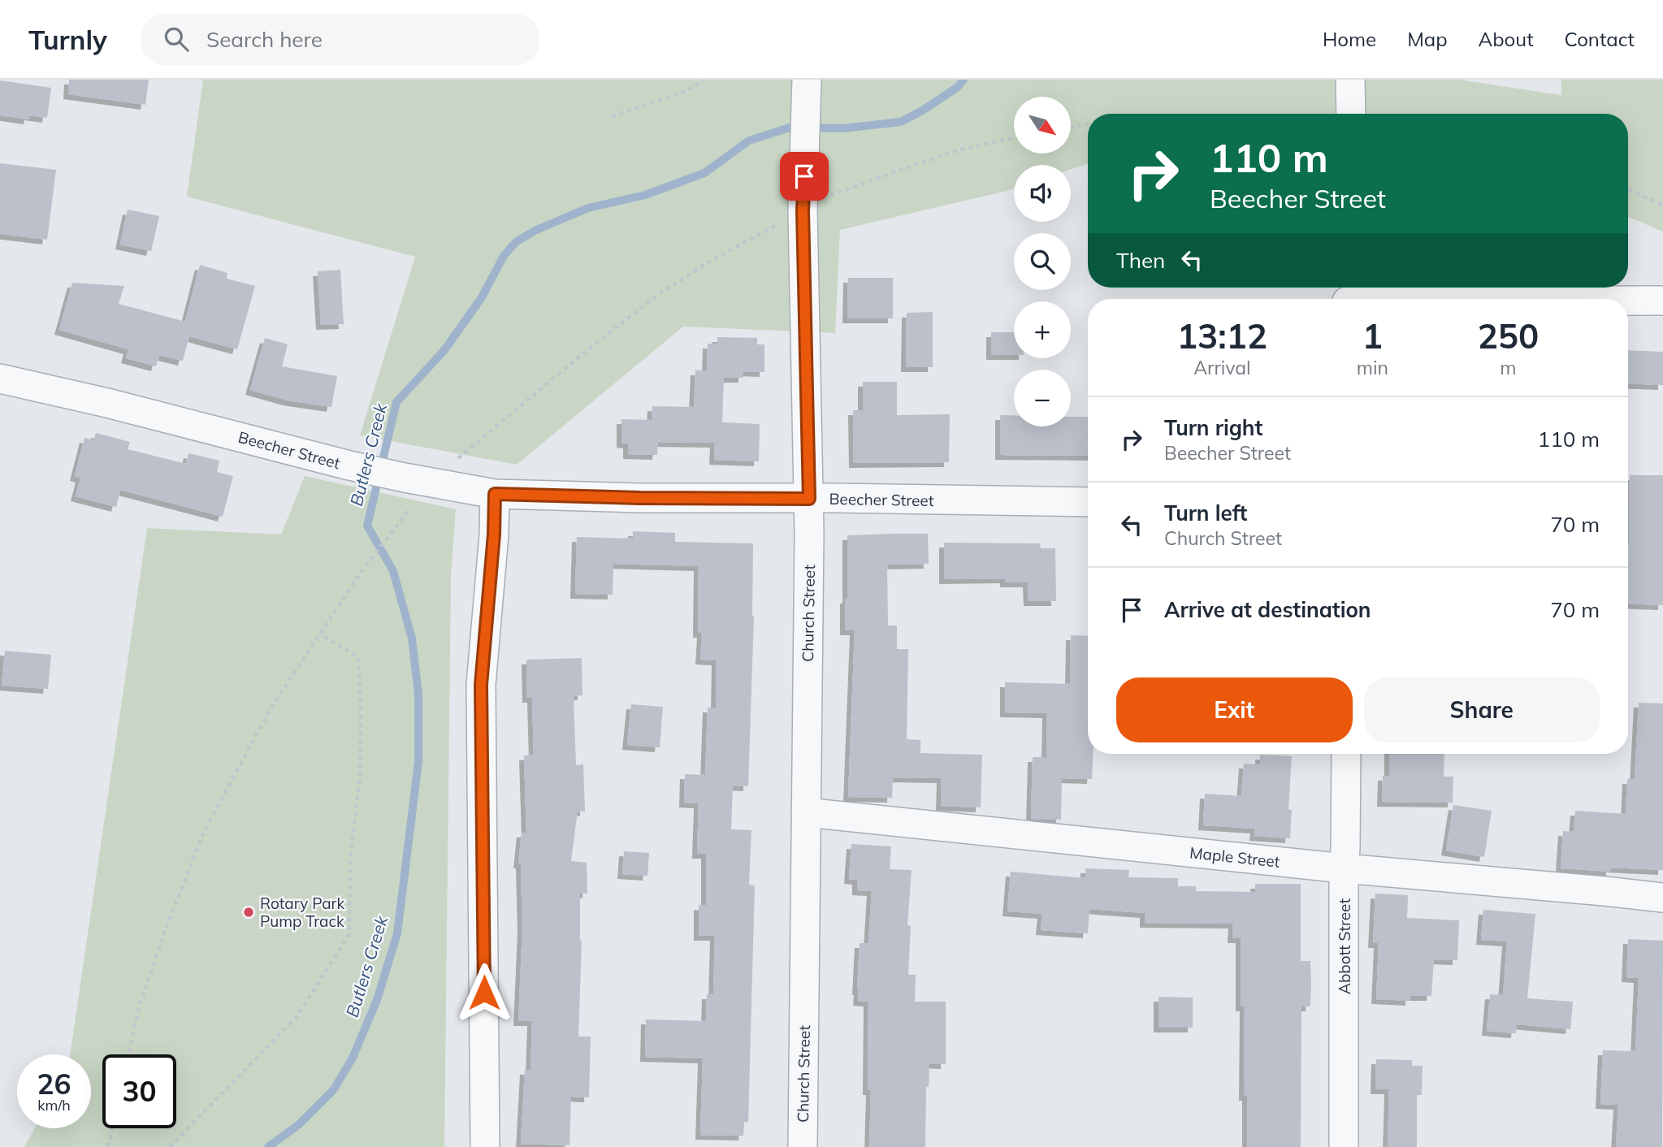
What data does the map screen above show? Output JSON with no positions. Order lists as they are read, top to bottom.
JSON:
{
  "streets": {
    "street": [
      "Beecher Street",
      "Church Street",
      "Maple Street",
      "Abbott Street"
    ]
  },
  "crossings": [
    ["Beecher Street", "Church Street"],
    ["Church Street", "Maple Street"],
    ["Maple Street", "Abbott Street"]
  ],
  "water": ["Butlers Creek"],
  "places": ["Rotary Park Pump Track"],
  "north": "bottom right",
  "page": {
    "header": "Turnly",
    "search": "Search here",
    "nav": [
      "Home",
      "Map",
      "About",
      "Contact"
    ],
    "map_buttons": ["+", "−"],
    "turn": ["110 m", "Beecher Street"],
    "then": "Then",
    "eta": [
      "13:12",
      "Arrival",
      "1",
      "min",
      "250",
      "m"
    ],
    "list": [
      {
        "name": "Turn right",
        "note": "Beecher Street",
        "value": "110 m"
      },
      {
        "name": "Turn left",
        "note": "Church Street",
        "value": "70 m"
      },
      {
        "name": "Arrive at destination",
        "value": "70 m"
      }
    ],
    "buttons": ["Exit", "Share"],
    "speed": "26 km/h",
    "limit": "30"
  }
}
